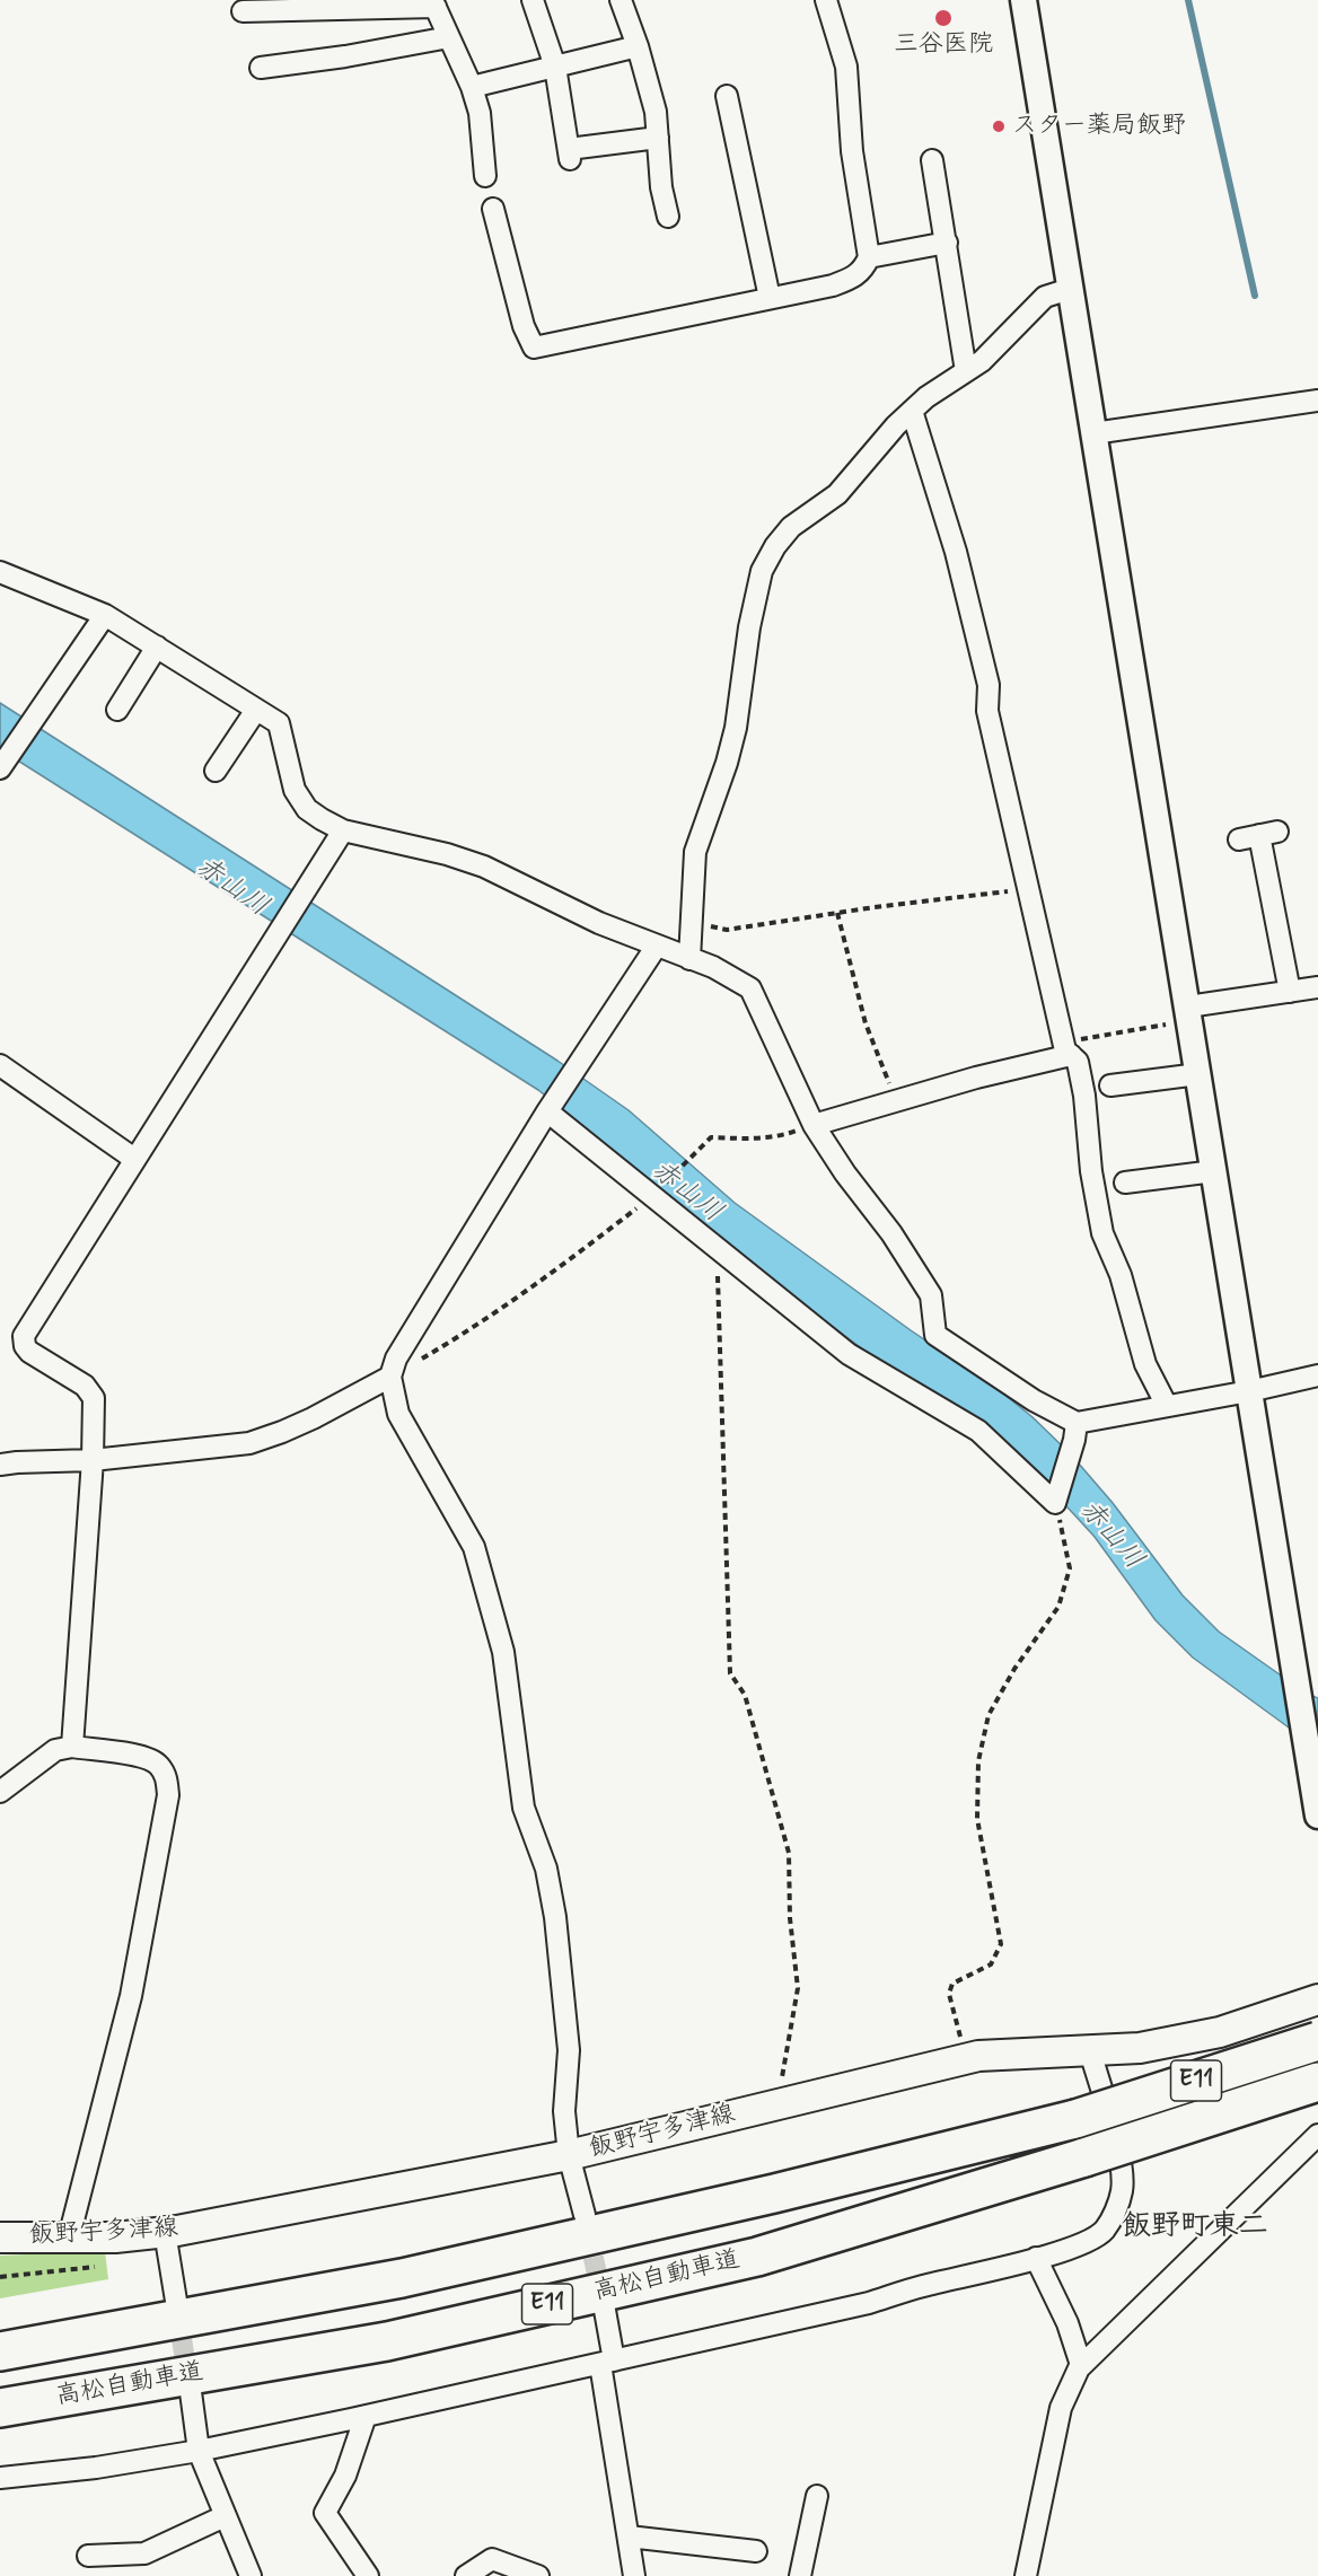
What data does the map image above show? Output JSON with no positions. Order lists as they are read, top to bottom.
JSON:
{
  "streets": {
    "highway": ["E11", "高松自動車道"],
    "main road": ["飯野宇多津線"]
  },
  "districts": ["飯野町東二"],
  "water": ["赤山川"],
  "places": ["三谷医院", "スター薬局飯野"]
}
